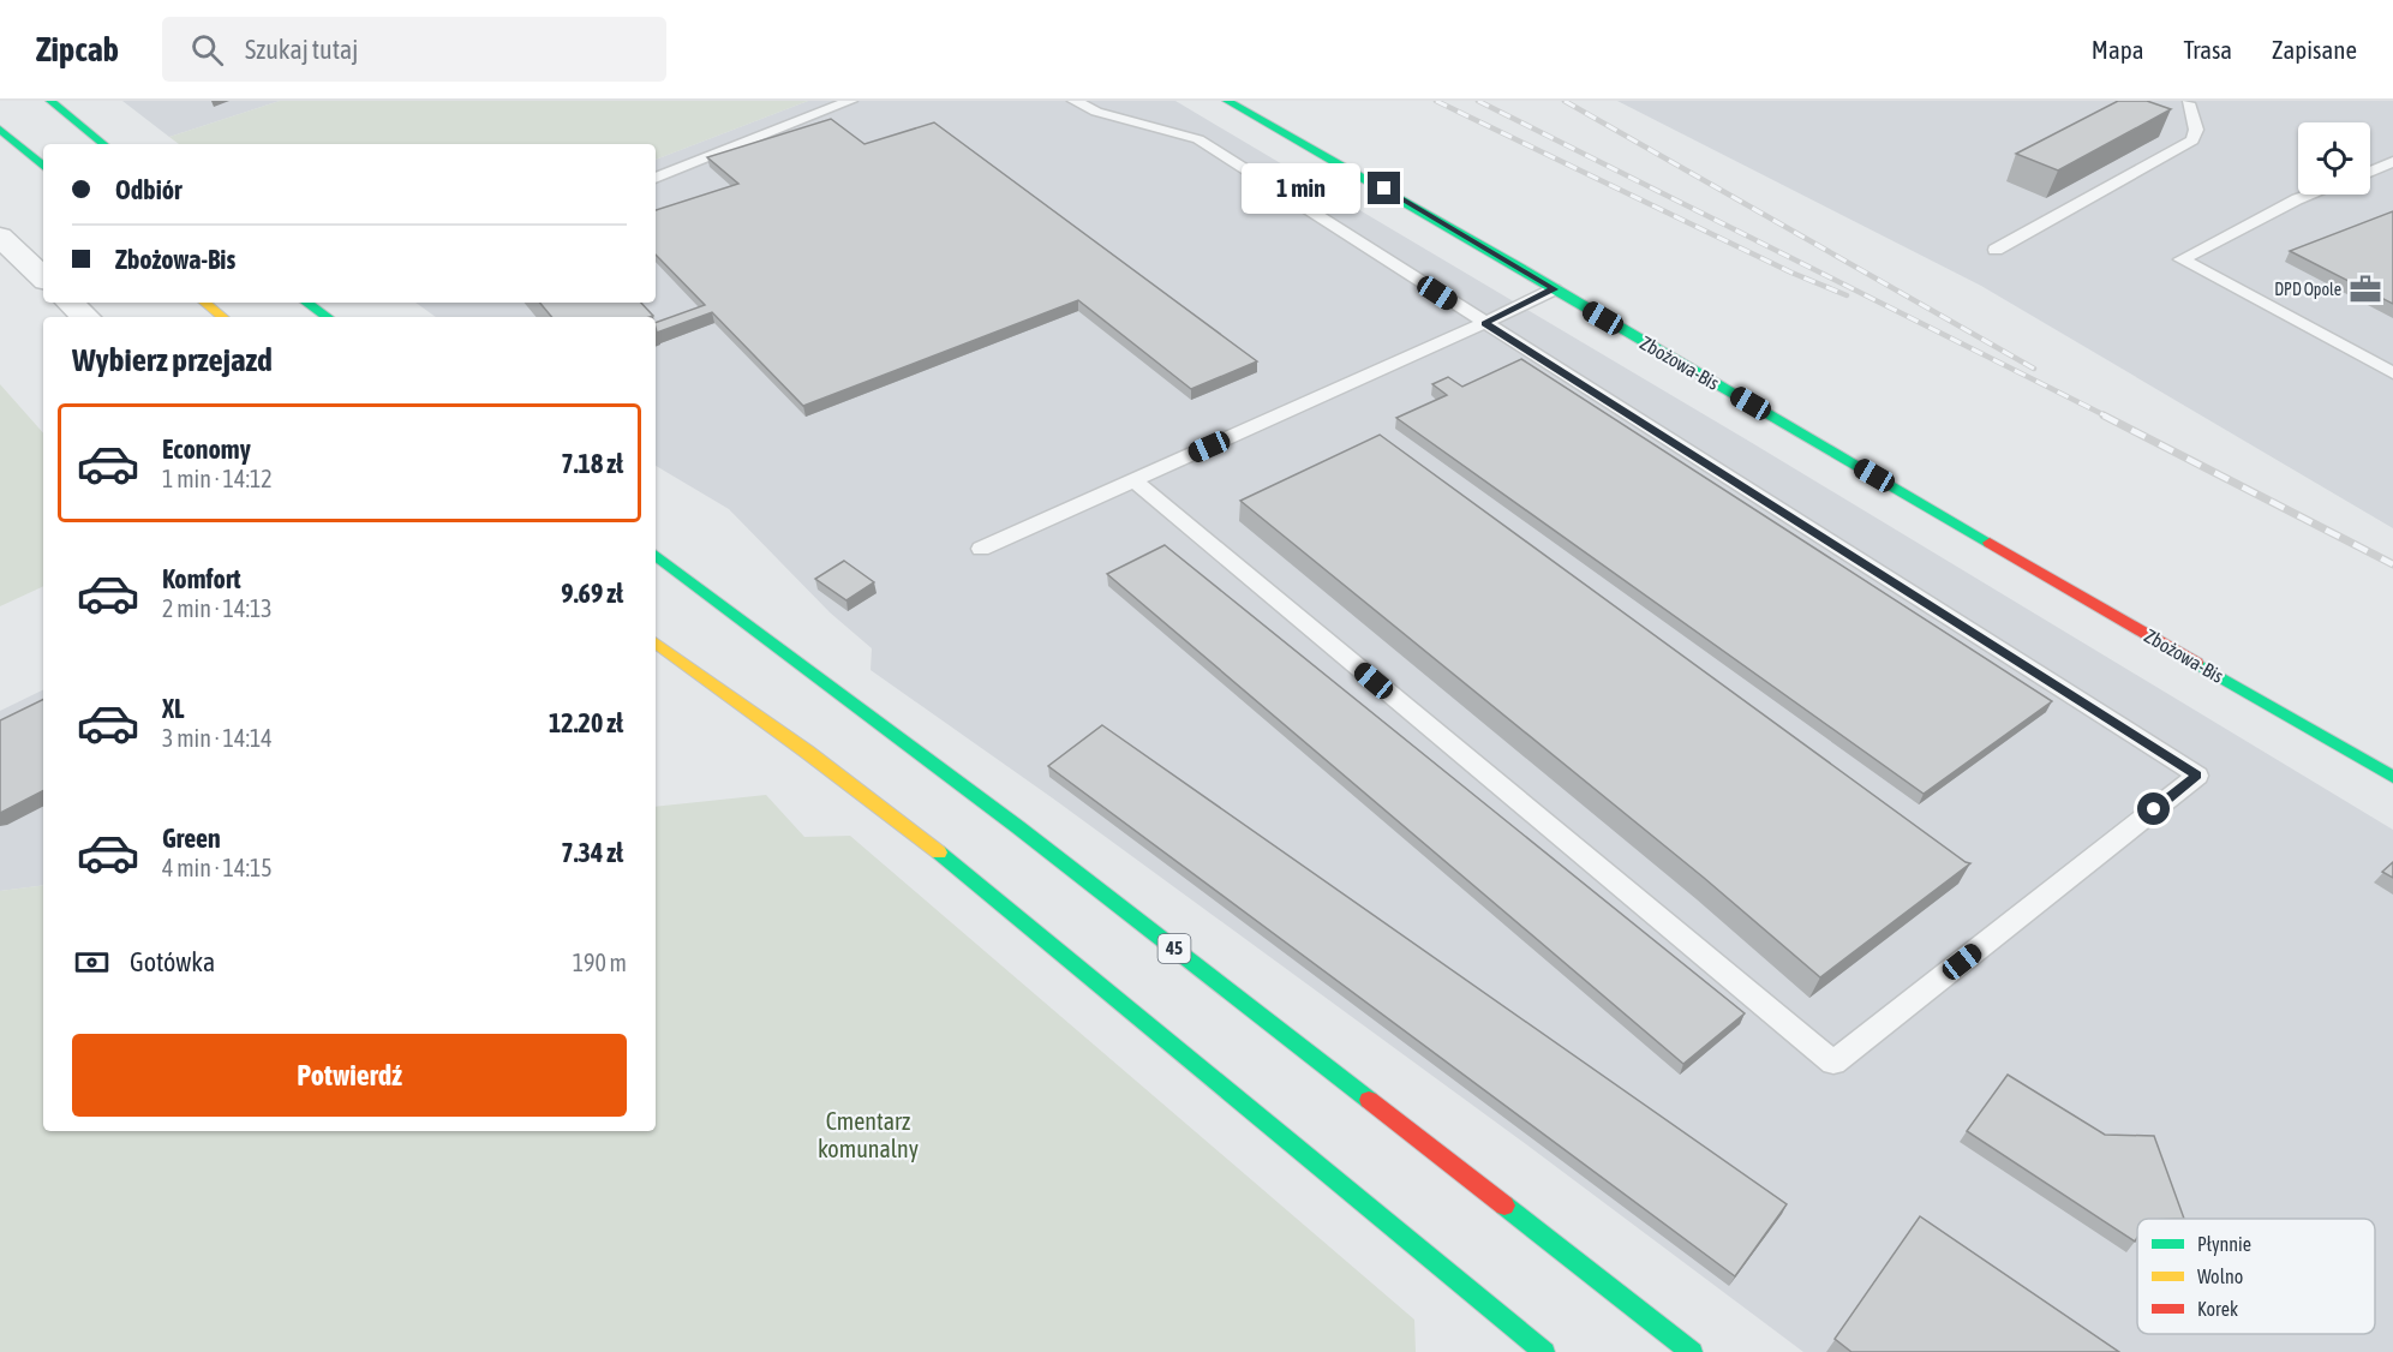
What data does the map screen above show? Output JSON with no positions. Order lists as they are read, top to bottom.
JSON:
{
  "streets": {
    "main road": ["Zbożowa-Bis", "45"]
  },
  "parks": ["Cmentarz komunalny"],
  "places": {
    "office": ["DPD Opole"]
  },
  "legend": ["Płynnie", "Wolno", "Korek"],
  "page": {
    "header": "Zipcab",
    "search": "Szukaj tutaj",
    "nav": ["Mapa", "Trasa", "Zapisane"],
    "banner": ["Odbiór", "Zbożowa-Bis"],
    "bubble": "1 min",
    "heading": "Wybierz przejazd",
    "list": [
      {
        "name": "Economy",
        "note": "1 min · 14:12",
        "value": "7.18 zł"
      },
      {
        "name": "Komfort",
        "note": "2 min · 14:13",
        "value": "9.69 zł"
      },
      {
        "name": "XL",
        "note": "3 min · 14:14",
        "value": "12.20 zł"
      },
      {
        "name": "Green",
        "note": "4 min · 14:15",
        "value": "7.34 zł"
      }
    ],
    "pay": ["Gotówka", "190 m"],
    "buttons": "Potwierdź"
  }
}
